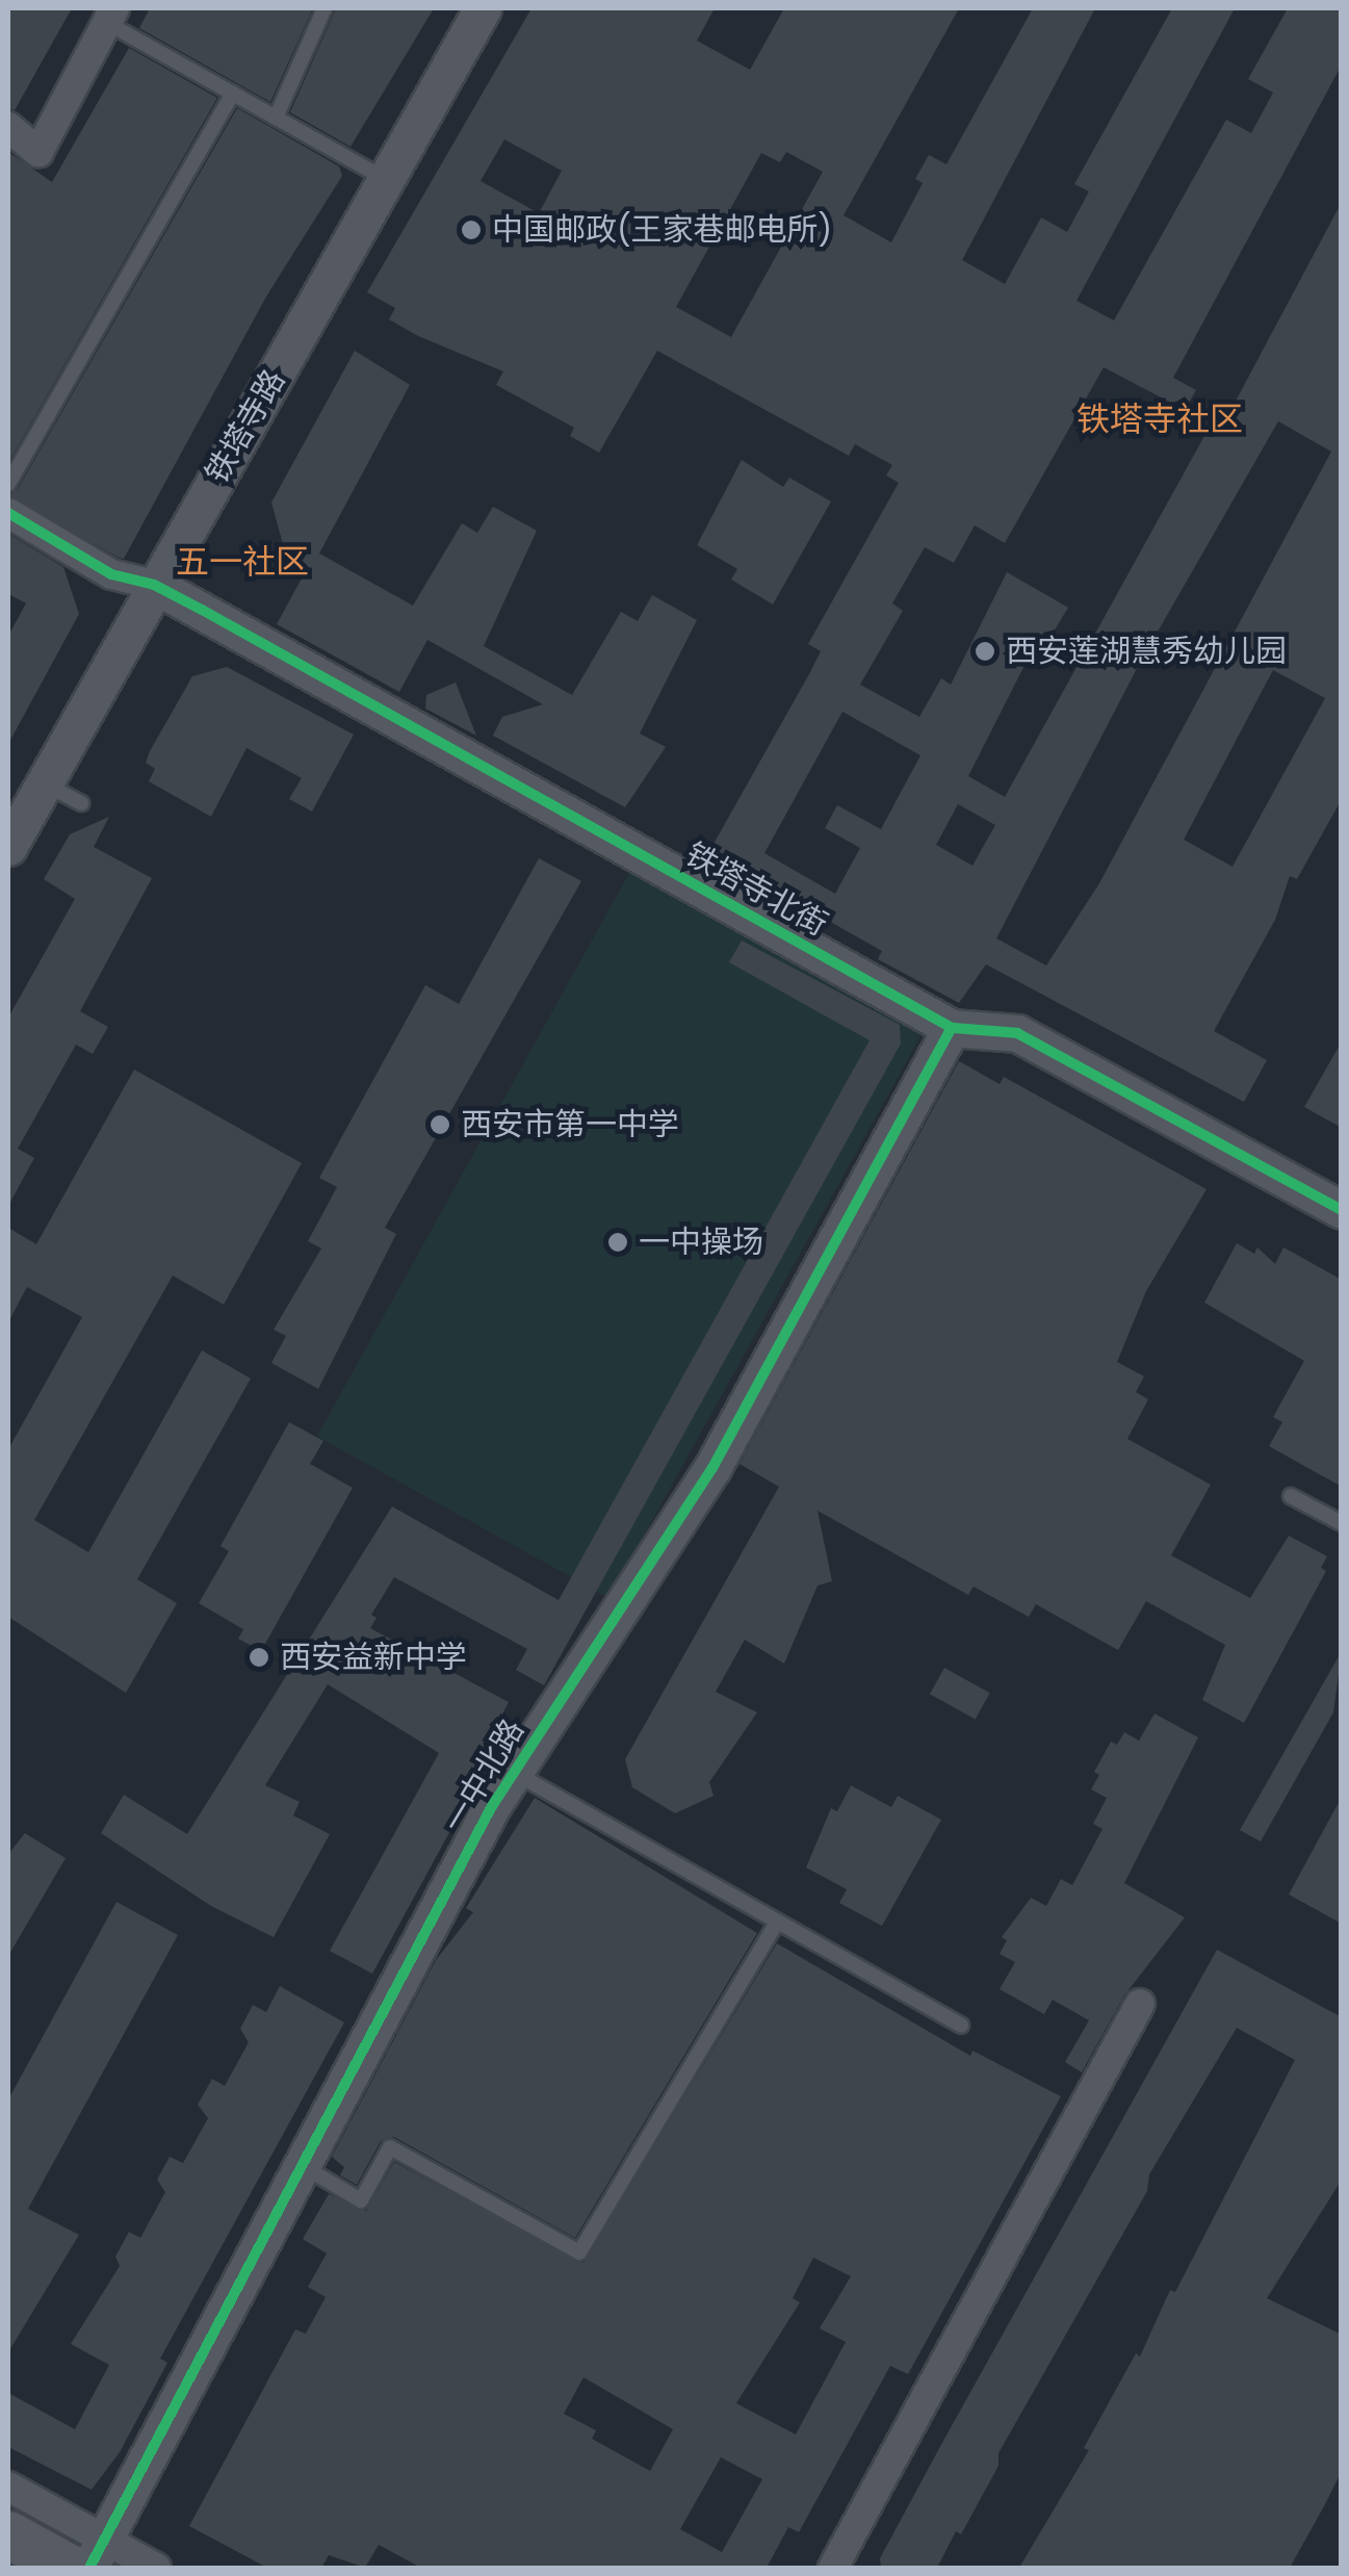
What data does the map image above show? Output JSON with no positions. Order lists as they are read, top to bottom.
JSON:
{
  "streets": {
    "street": ["铁塔寺路", "铁塔寺北街", "一中北路"]
  },
  "crossings": [
    ["铁塔寺路", "铁塔寺北街"],
    ["铁塔寺北街", "一中北路"]
  ],
  "districts": ["铁塔寺社区", "五一社区"],
  "places": [
    "中国邮政(王家巷邮电所)",
    "西安莲湖慧秀幼儿园",
    "西安市第一中学",
    "一中操场",
    "西安益新中学"
  ]
}
